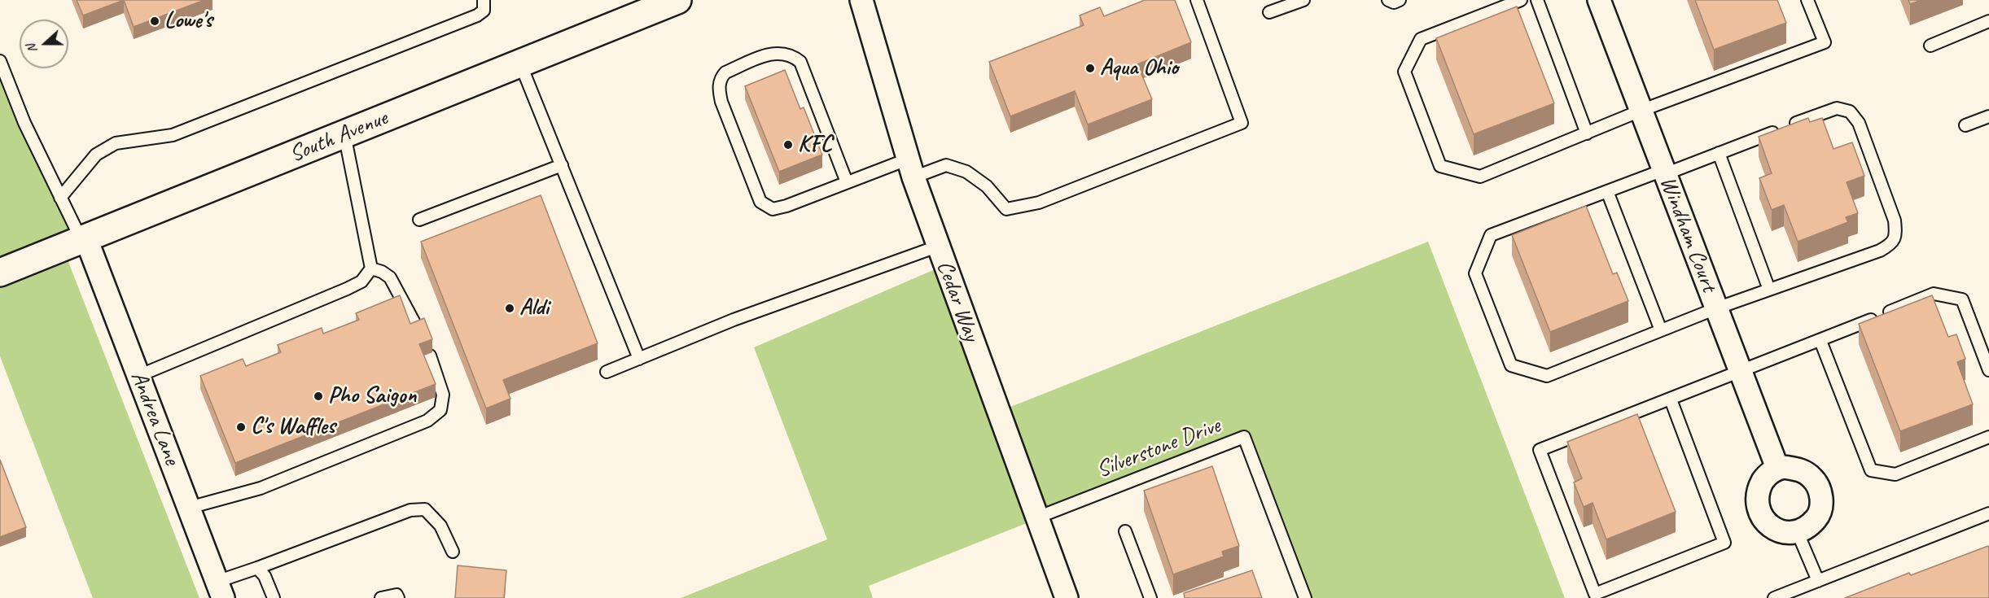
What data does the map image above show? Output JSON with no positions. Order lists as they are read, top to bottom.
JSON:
{
  "streets": {
    "main road": ["South Avenue"],
    "street": ["Windham Court", "Cedar Way", "Andrea Lane"],
    "lane": ["Silverstone Drive"]
  },
  "crossings": [
    ["South Avenue", "Andrea Lane"],
    ["Cedar Way", "Silverstone Drive"]
  ],
  "places": [
    "Lowe's",
    "Aqua Ohio",
    "KFC",
    "Aldi",
    "Pho Saigon",
    "C's Waffles"
  ],
  "north": "left"
}
